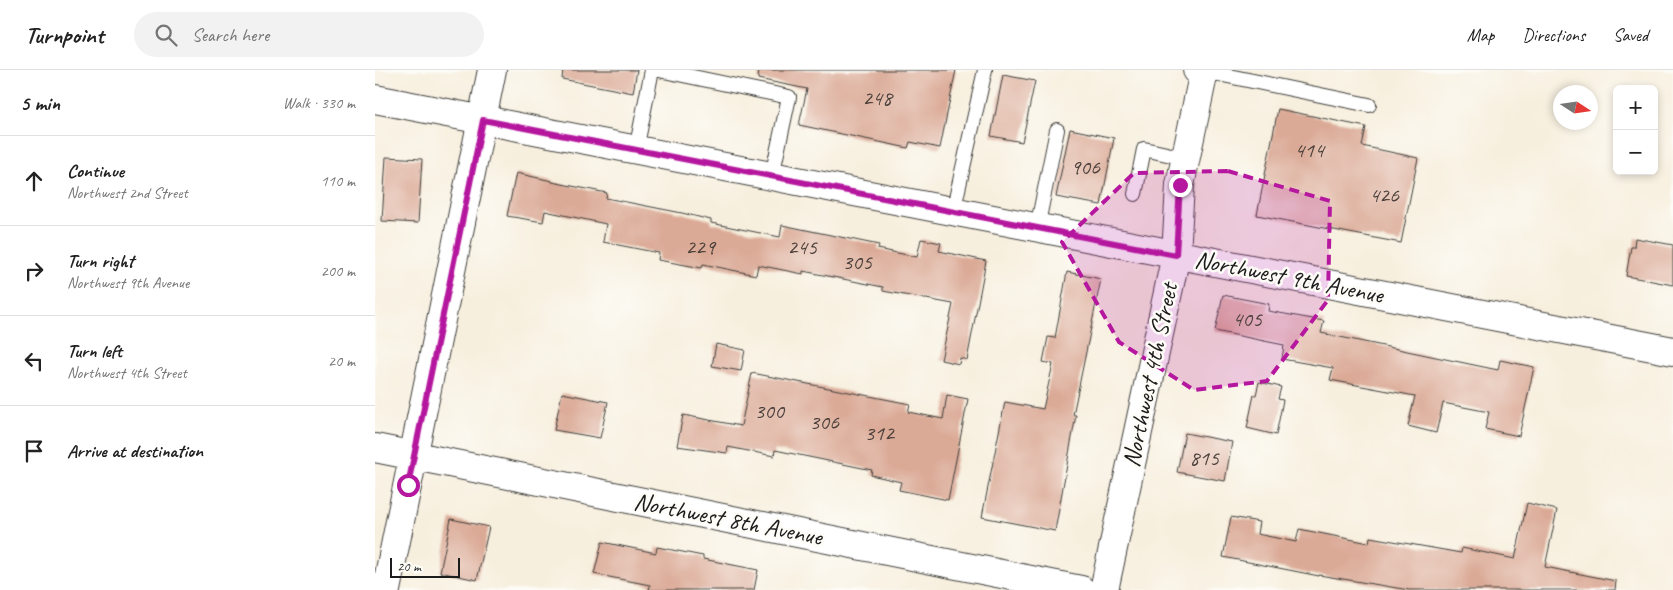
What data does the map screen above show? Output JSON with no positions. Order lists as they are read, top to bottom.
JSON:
{
  "streets": {
    "street": ["Northwest 9th Avenue", "Northwest 4th Street", "Northwest 8th Avenue"]
  },
  "crossings": [
    ["Northwest 9th Avenue", "Northwest 4th Street"]
  ],
  "house_numbers": [
    "248",
    "414",
    "906",
    "426",
    "229",
    "245",
    "305",
    "405",
    "300",
    "306",
    "312",
    "815"
  ],
  "scale_bar": "20 m",
  "north": "right",
  "page": {
    "header": "Turnpoint",
    "search": "Search here",
    "nav": ["Map", "Directions", "Saved"],
    "heading": ["5 min", "Walk · 330 m"],
    "map_buttons": ["+", "−"],
    "list": [
      ["Continue", "Northwest 2nd Street", "110 m"],
      ["Turn right", "Northwest 9th Avenue", "200 m"],
      ["Turn left", "Northwest 4th Street", "20 m"],
      "Arrive at destination"
    ],
    "scale": "20 m"
  }
}
